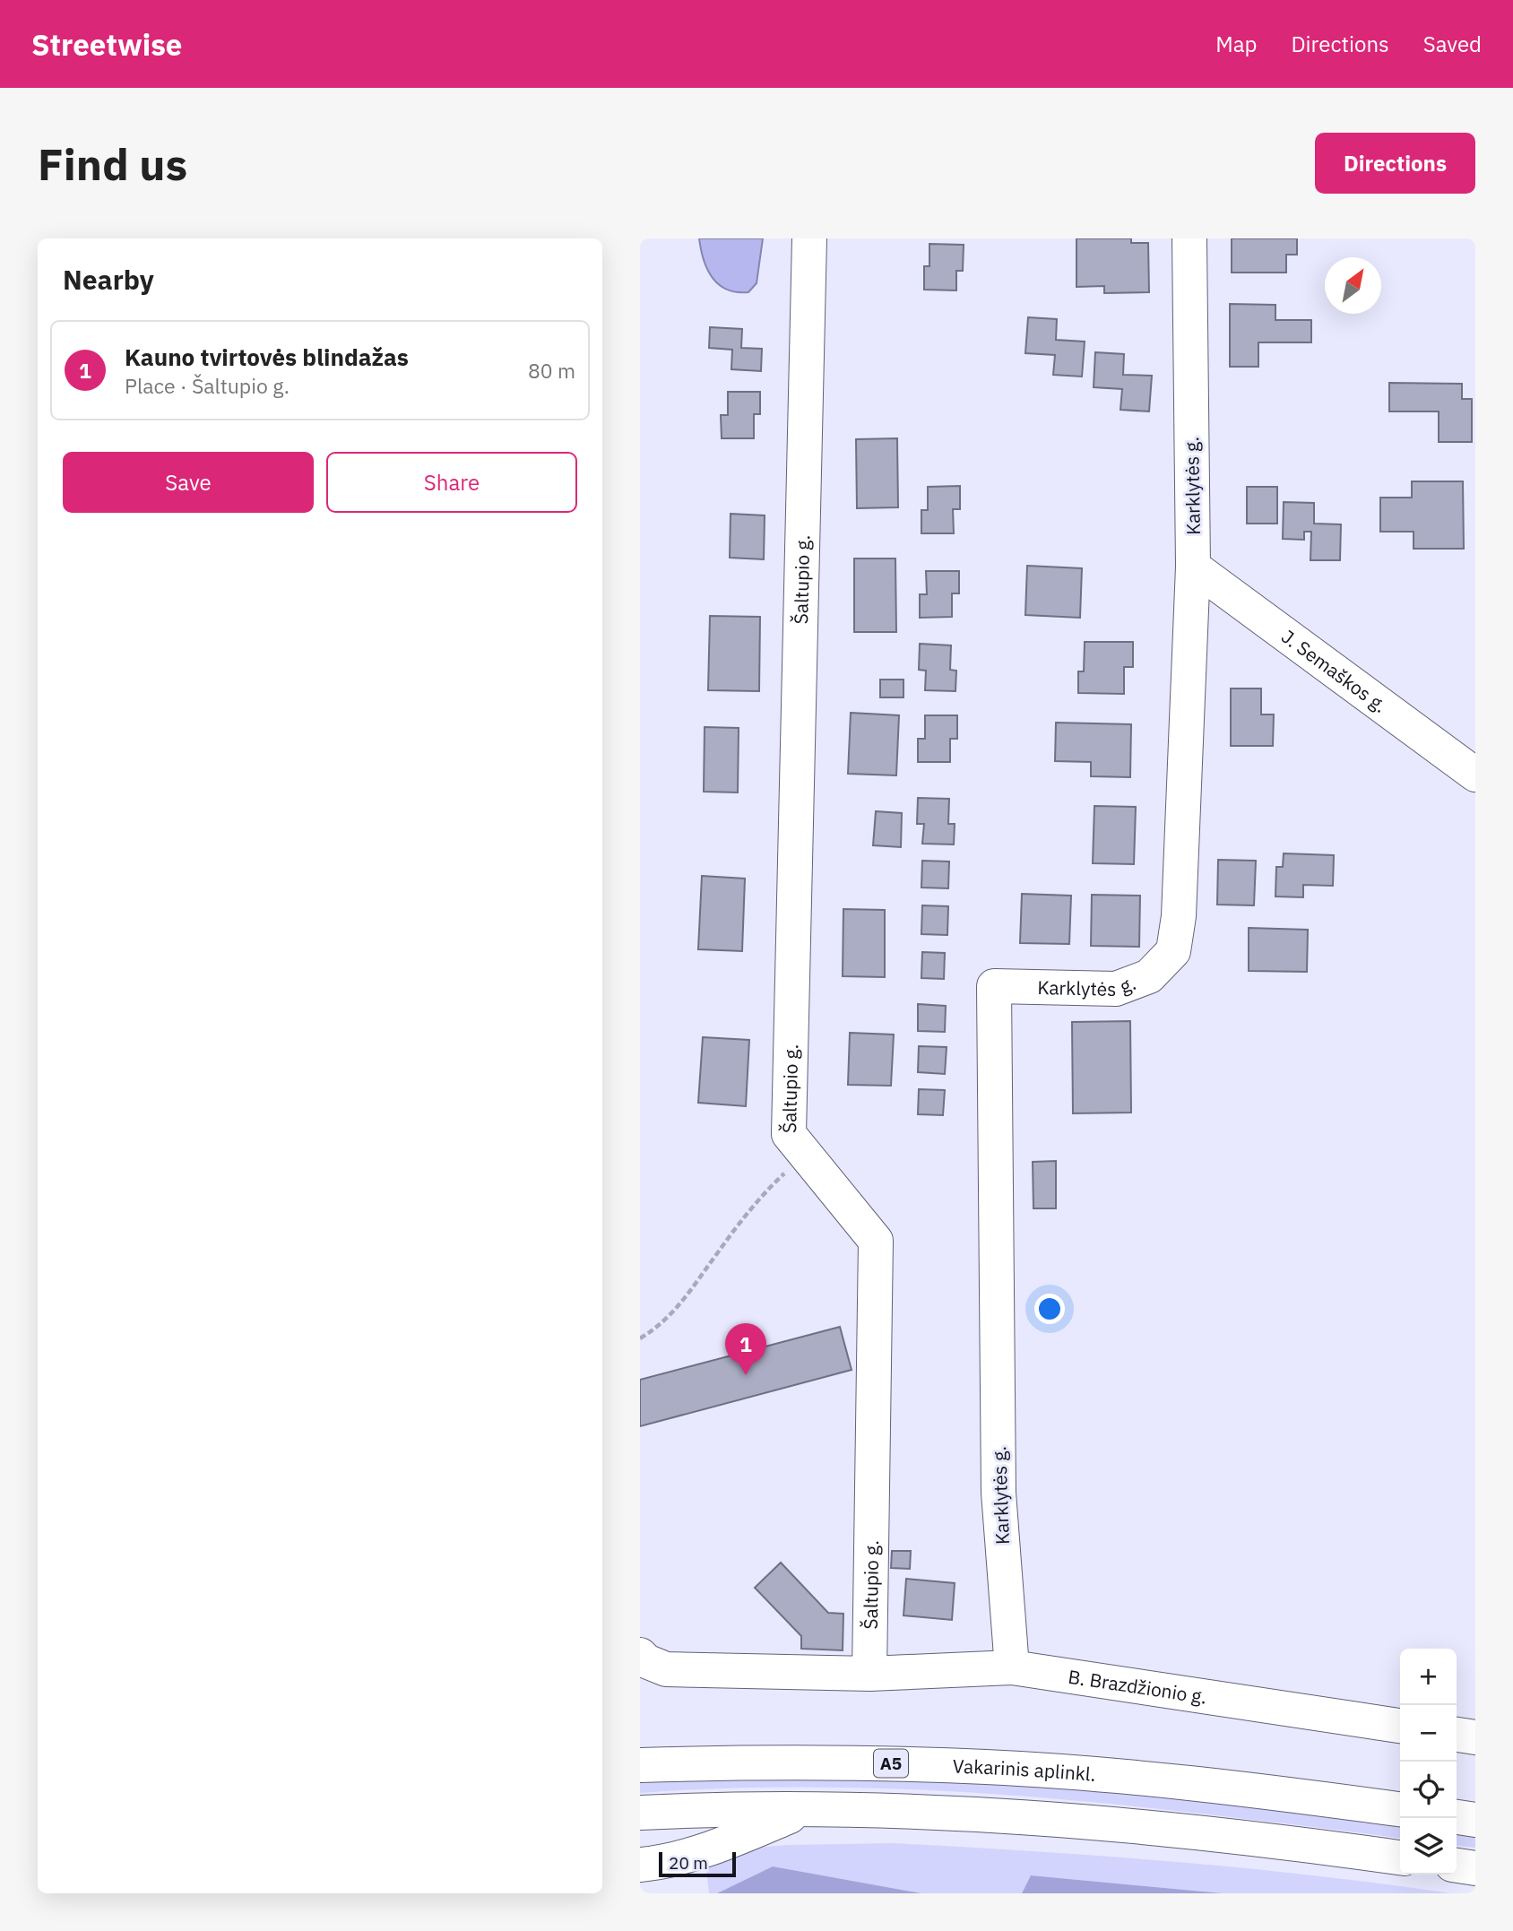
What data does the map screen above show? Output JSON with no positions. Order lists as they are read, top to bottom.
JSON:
{
  "streets": {
    "main road": [
      "Karklytės g.",
      "Šaltupio g.",
      "J. Semaškos g.",
      "B. Brazdžionio g.",
      "A5",
      "Vakarinis aplinkl."
    ]
  },
  "crossings": [
    ["Karklytės g.", "J. Semaškos g."],
    ["Karklytės g.", "B. Brazdžionio g."],
    ["Šaltupio g.", "B. Brazdžionio g."]
  ],
  "scale_bar": "20 m",
  "north": "top right",
  "page": {
    "header": "Streetwise",
    "nav": ["Map", "Directions", "Saved"],
    "buttons": [
      "Directions",
      ["Save", "Share"]
    ],
    "title": "Find us",
    "heading": "Nearby",
    "list": [
      {
        "mark": "1",
        "name": "Kauno tvirtovės blindažas",
        "note": "Place · Šaltupio g.",
        "value": "80 m"
      }
    ],
    "pins": "1",
    "map_buttons": ["+", "−"],
    "scale": "20 m"
  }
}
